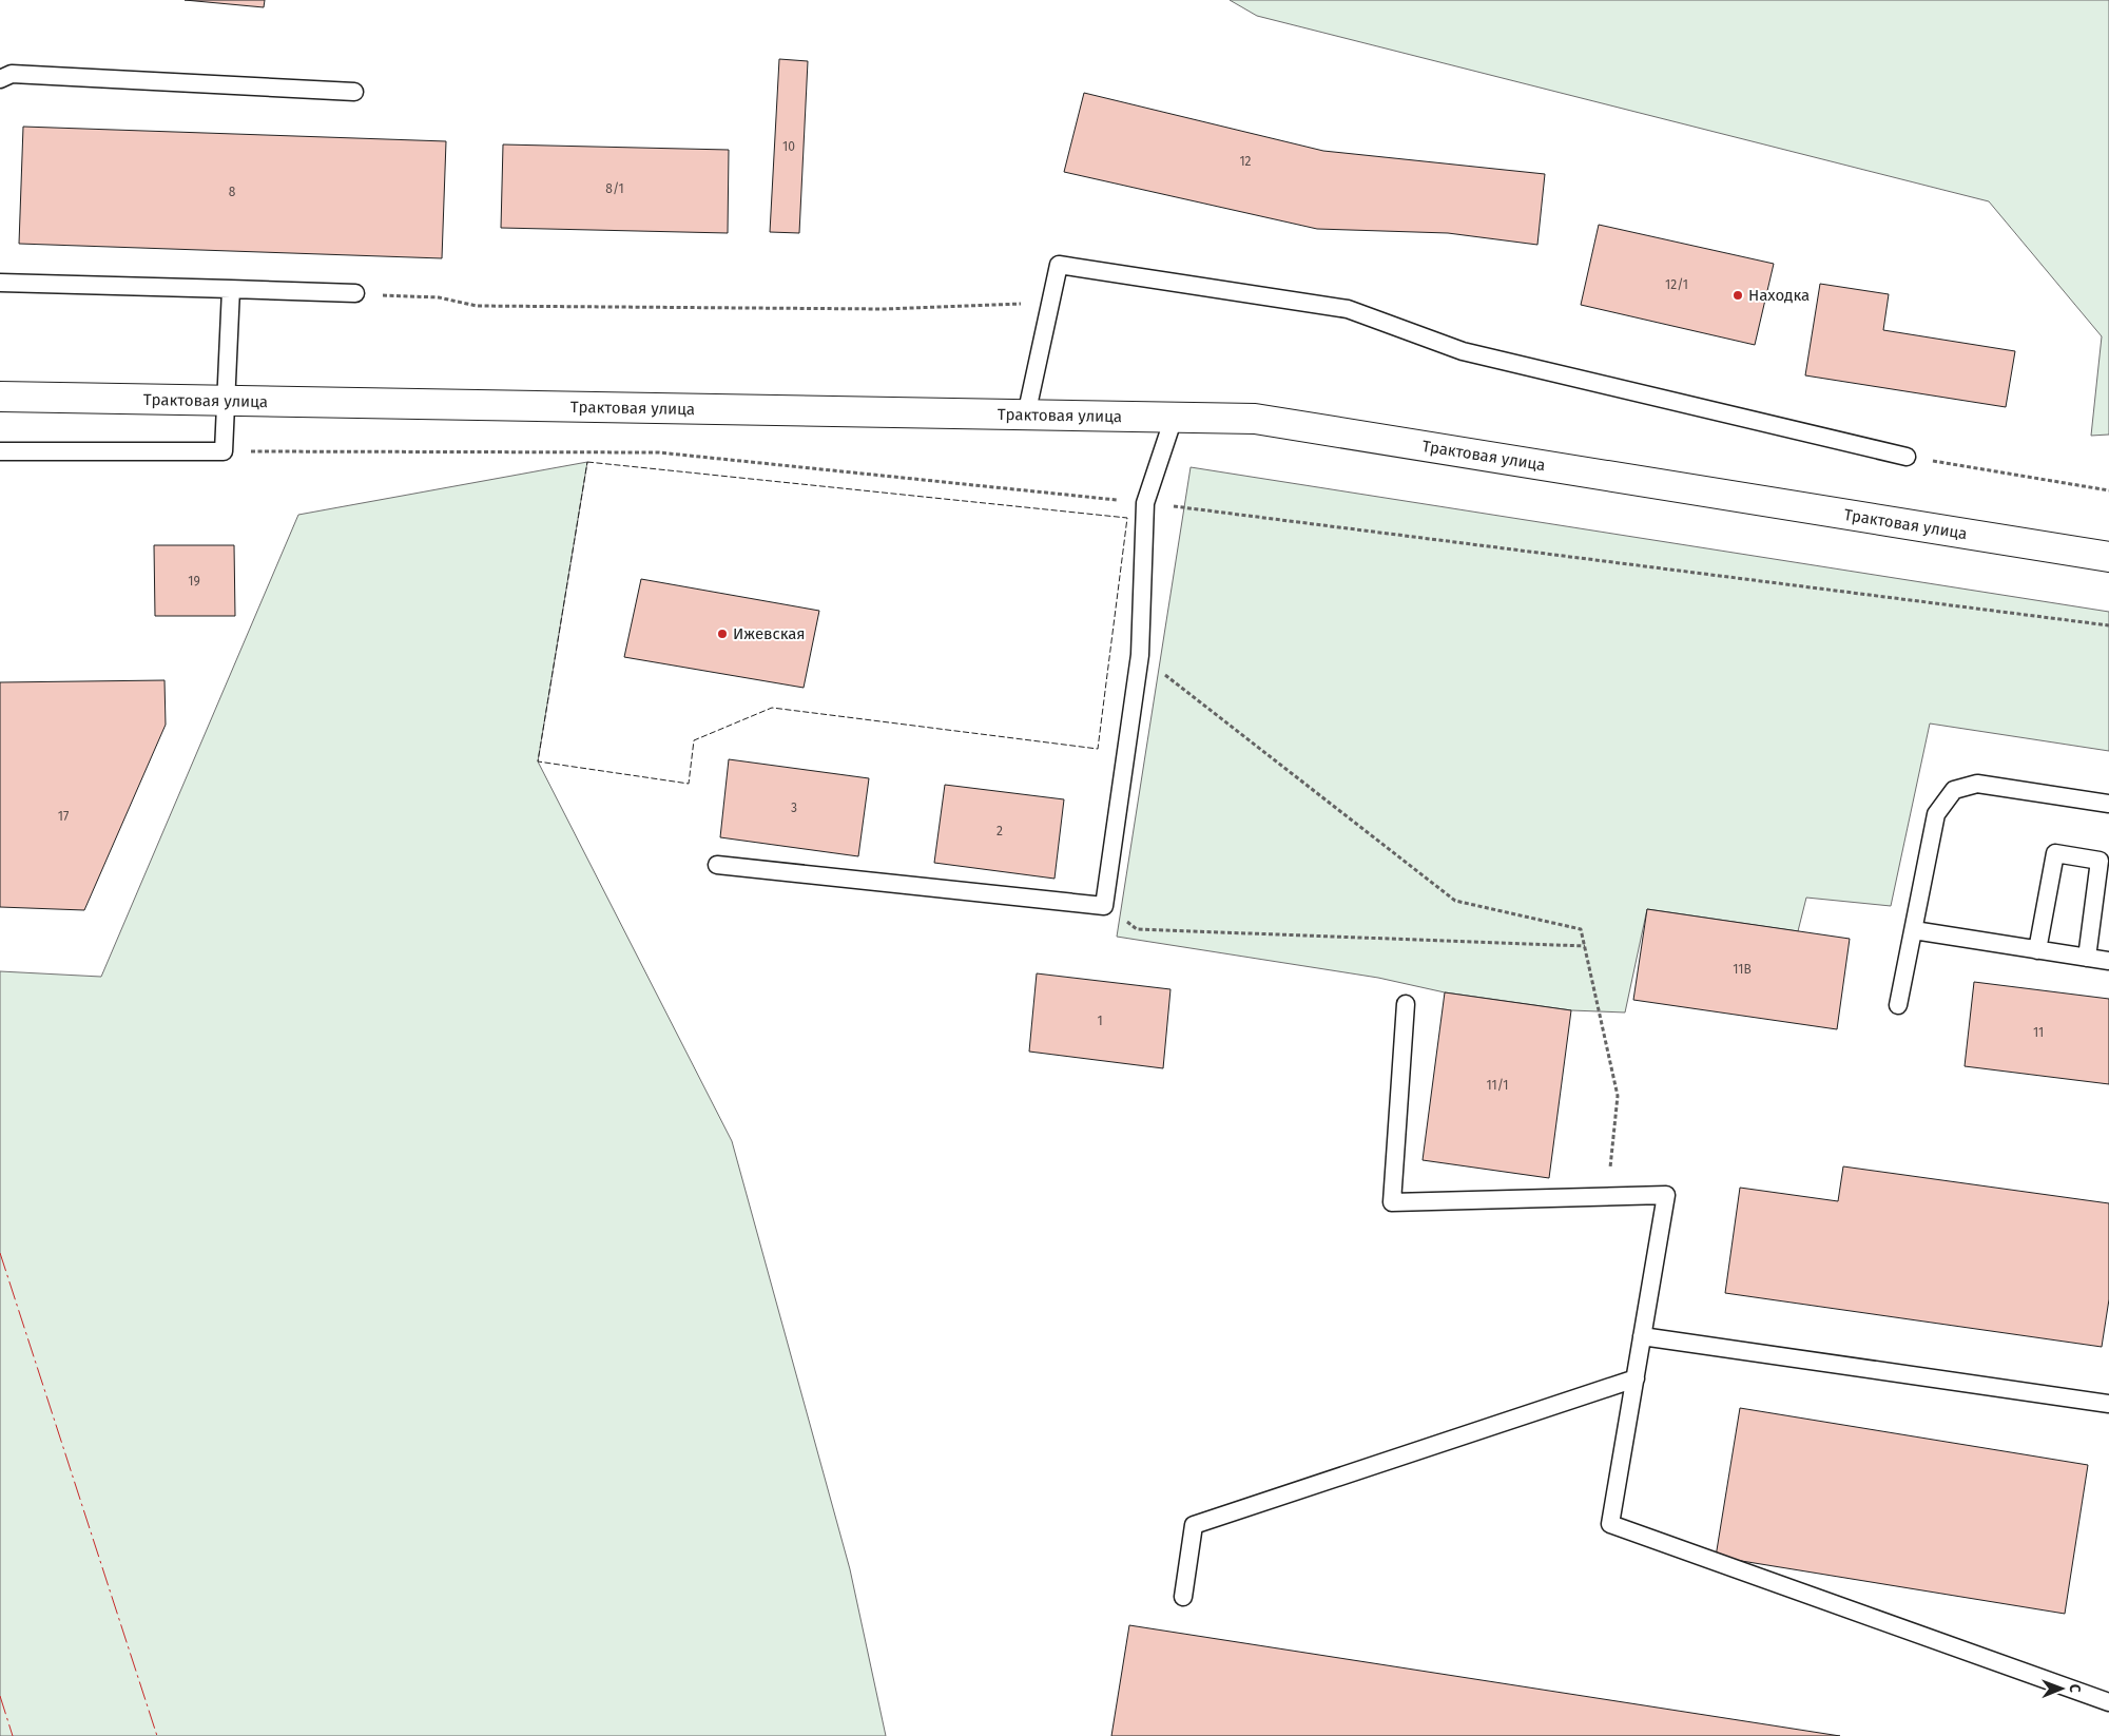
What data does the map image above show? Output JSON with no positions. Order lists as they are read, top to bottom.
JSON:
{
  "streets": {
    "street": ["Трактовая улица"]
  },
  "places": ["Находка", "Ижевская"],
  "house_numbers": [
    "10",
    "12",
    "8/1",
    "8",
    "12/1",
    "19",
    "3",
    "17",
    "2",
    "11В",
    "1",
    "11",
    "11/1"
  ],
  "north": "right"
}
